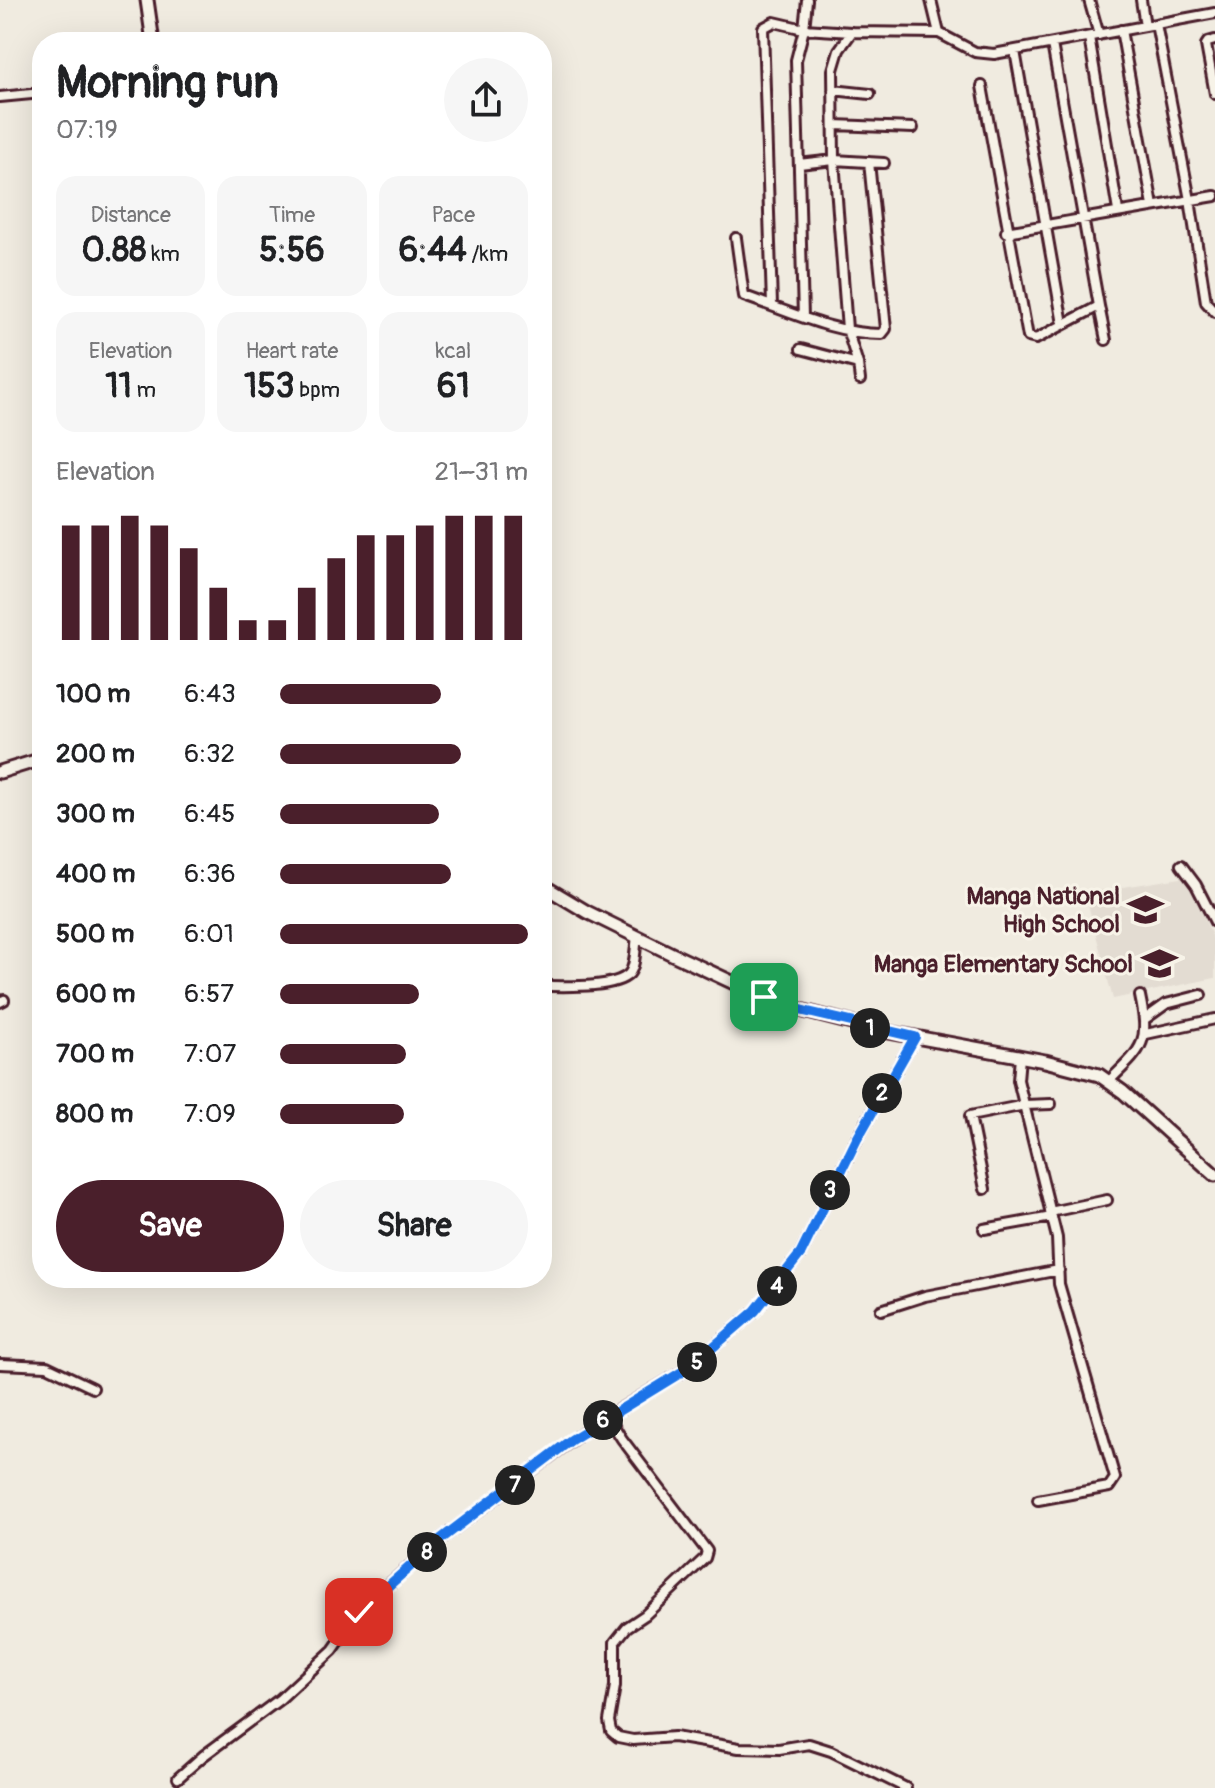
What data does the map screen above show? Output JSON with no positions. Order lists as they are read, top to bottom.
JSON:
{
  "places": {
    "school or university": ["Manga National High School", "Manga Elementary School"]
  },
  "page": {
    "heading": ["Morning run", "07:19"],
    "stats": [
      ["Distance", "0.88 km"],
      ["Time", "5:56"],
      ["Pace", "6:44 /km"],
      ["Elevation", "11 m"],
      ["Heart rate", "153 bpm"],
      ["kcal", "61"]
    ],
    "chart": ["Elevation", "21–31 m"],
    "list": [
      {
        "name": "100 m",
        "note": "6:43"
      },
      {
        "name": "200 m",
        "note": "6:32"
      },
      {
        "name": "300 m",
        "note": "6:45"
      },
      {
        "name": "400 m",
        "note": "6:36"
      },
      {
        "name": "500 m",
        "note": "6:01"
      },
      {
        "name": "600 m",
        "note": "6:57"
      },
      {
        "name": "700 m",
        "note": "7:07"
      },
      {
        "name": "800 m",
        "note": "7:09"
      }
    ],
    "pins": [
      "1",
      "2",
      "3",
      "4",
      "5",
      "6",
      "7",
      "8"
    ],
    "buttons": ["Save", "Share"]
  }
}
